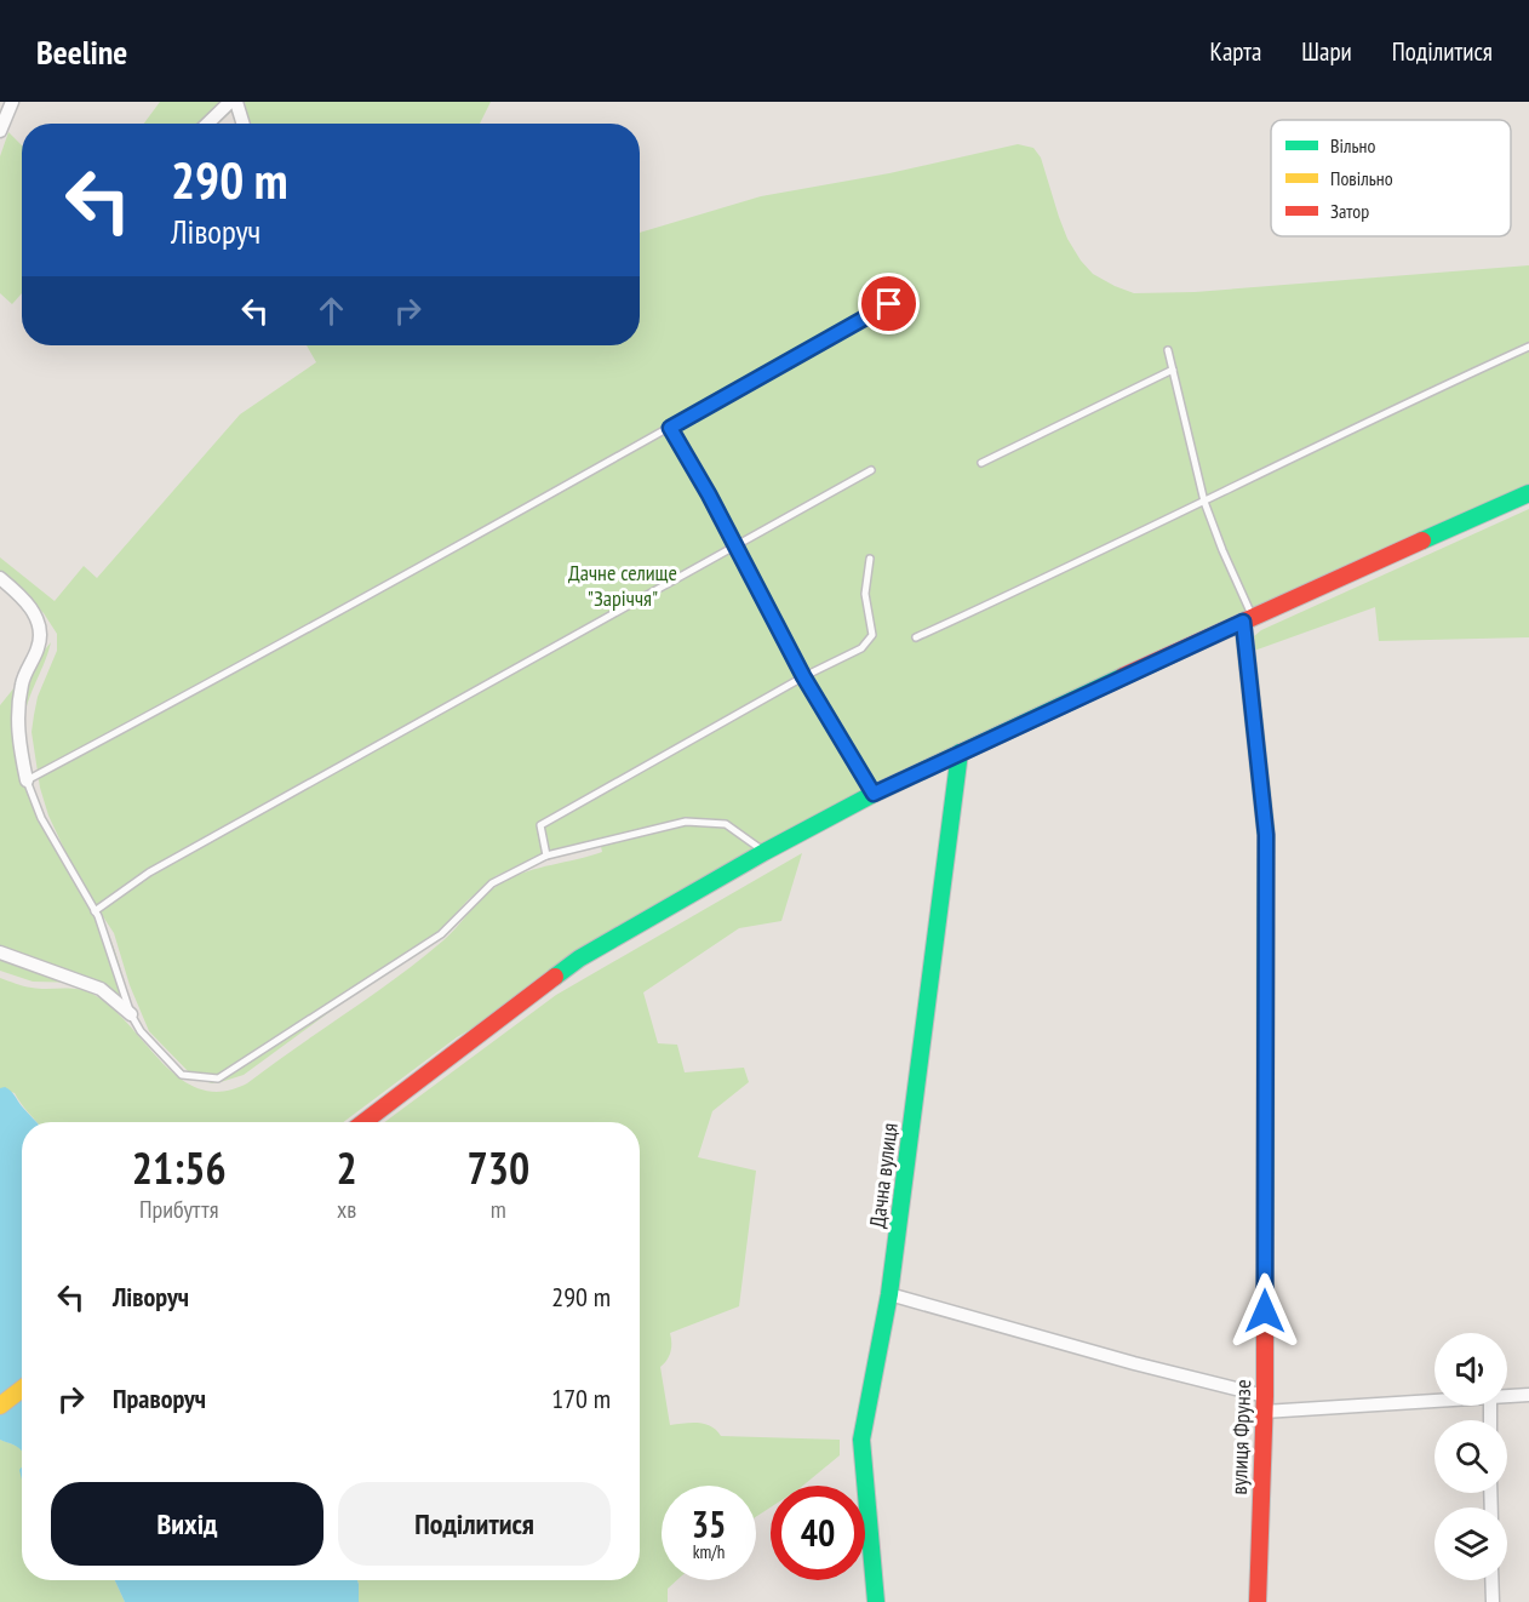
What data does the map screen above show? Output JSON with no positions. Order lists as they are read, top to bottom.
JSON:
{
  "streets": {
    "main road": ["Дачна вулиця", "вулиця Фрунзе"]
  },
  "parks": ["Дачне селище \"Заріччя\""],
  "legend": ["Вільно", "Повільно", "Затор"],
  "page": {
    "header": "Beeline",
    "nav": ["Карта", "Шари", "Поділитися"],
    "turn": ["290 m", "Ліворуч"],
    "eta": [
      "21:56",
      "Прибуття",
      "2",
      "хв",
      "730",
      "m"
    ],
    "list": [
      {
        "name": "Ліворуч",
        "value": "290 m"
      },
      {
        "name": "Праворуч",
        "value": "170 m"
      }
    ],
    "buttons": ["Вихід", "Поділитися"],
    "speed": "35 km/h",
    "limit": "40"
  }
}
